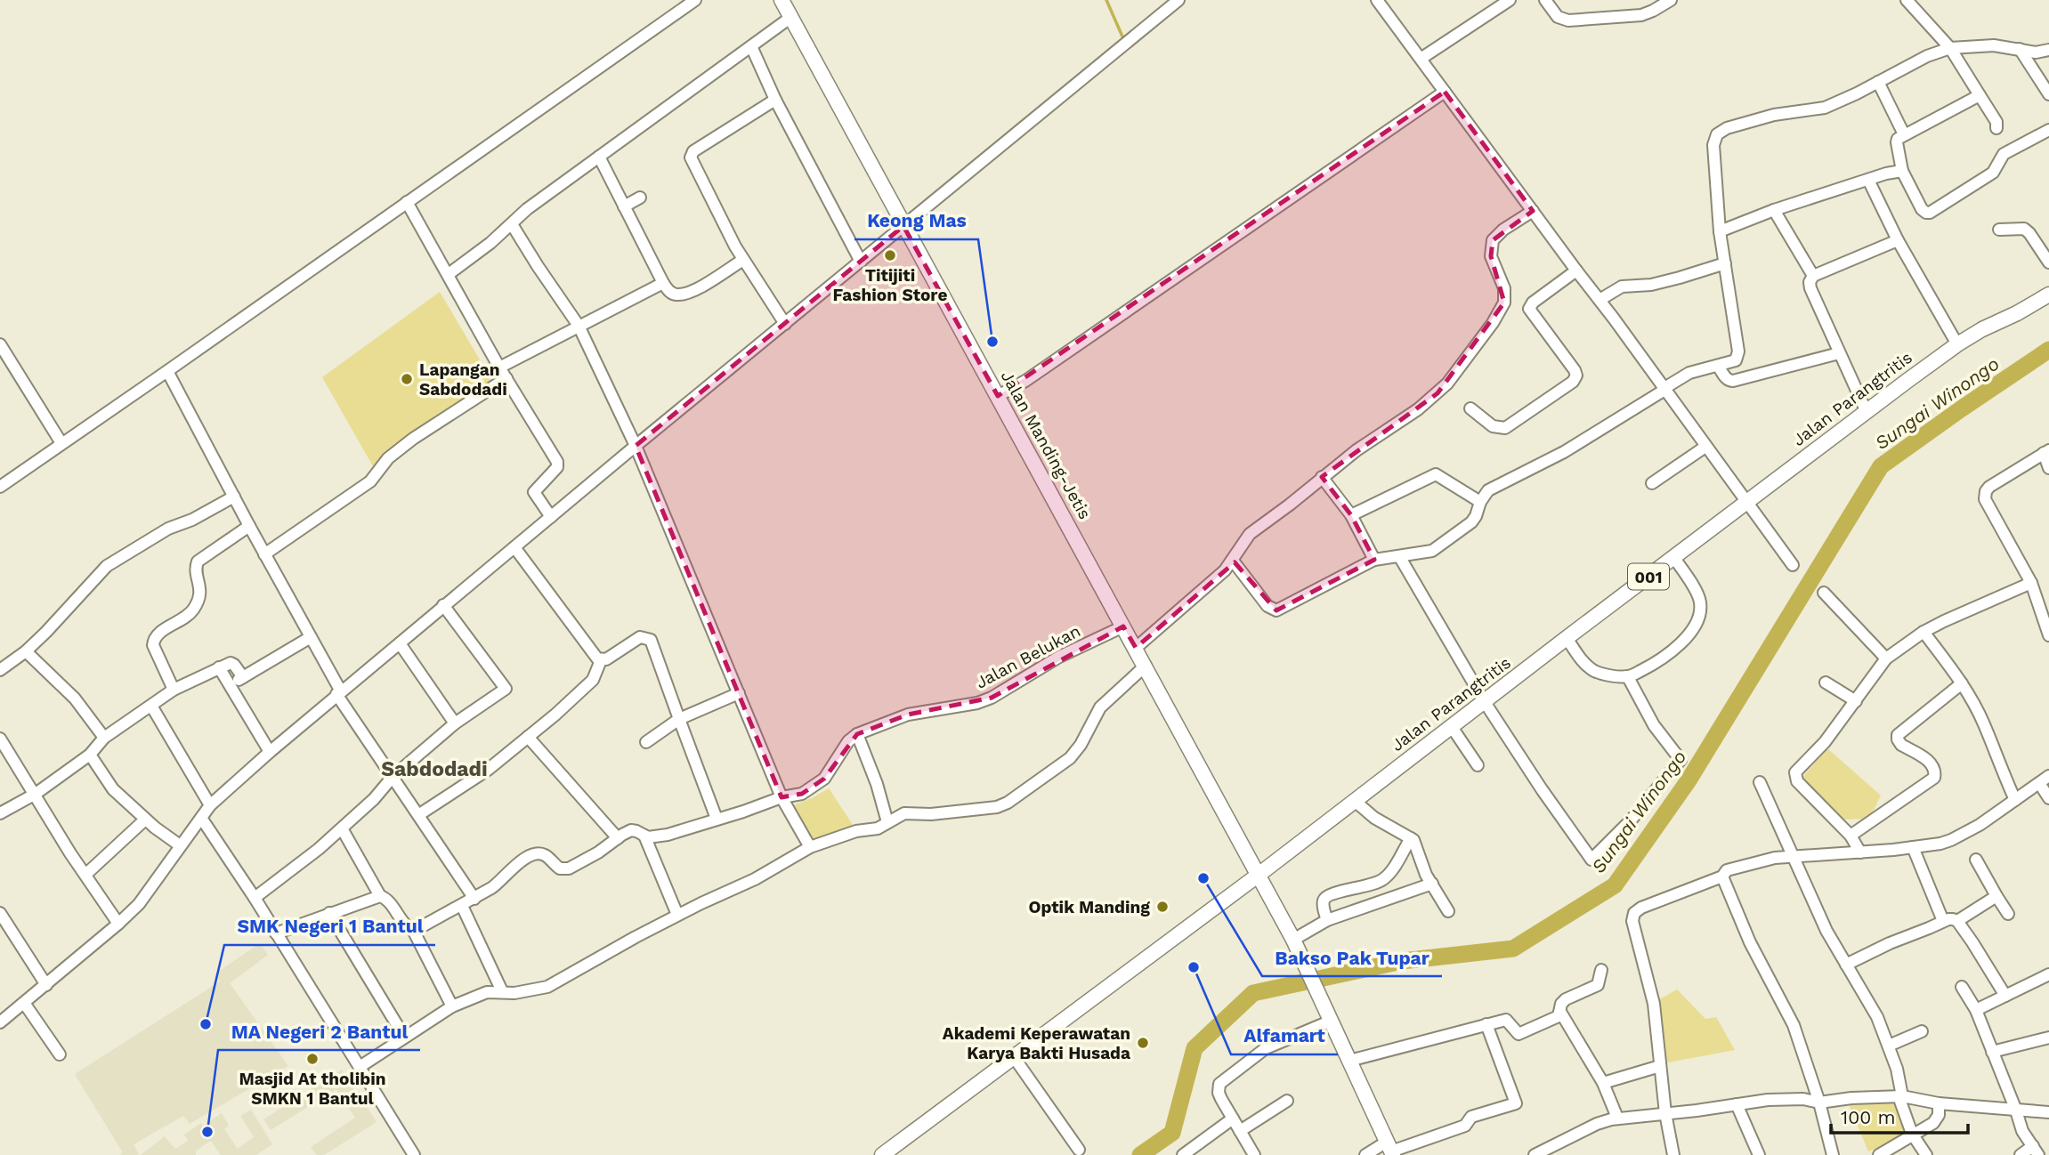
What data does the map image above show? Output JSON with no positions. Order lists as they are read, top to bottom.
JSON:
{
  "streets": {
    "main road": ["Jalan Parangtritis", "Jalan Manding-Jetis", "001"],
    "street": ["Jalan Belukan"]
  },
  "crossings": [
    ["Jalan Parangtritis", "Jalan Manding-Jetis"],
    ["Jalan Manding-Jetis", "Jalan Belukan"]
  ],
  "districts": ["Sabdodadi"],
  "water": ["Sungai Winongo"],
  "places": [
    "Titijiti Fashion Store",
    "Keong Mas",
    "Lapangan Sabdodadi",
    "Bakso Pak Tupar",
    "Optik Manding",
    "Alfamart",
    "SMK Negeri 1 Bantul",
    "Akademi Keperawatan Karya Bakti Husada",
    "Masjid At tholibin SMKN 1 Bantul",
    "MA Negeri 2 Bantul"
  ],
  "scale_bar": "100 m"
}
